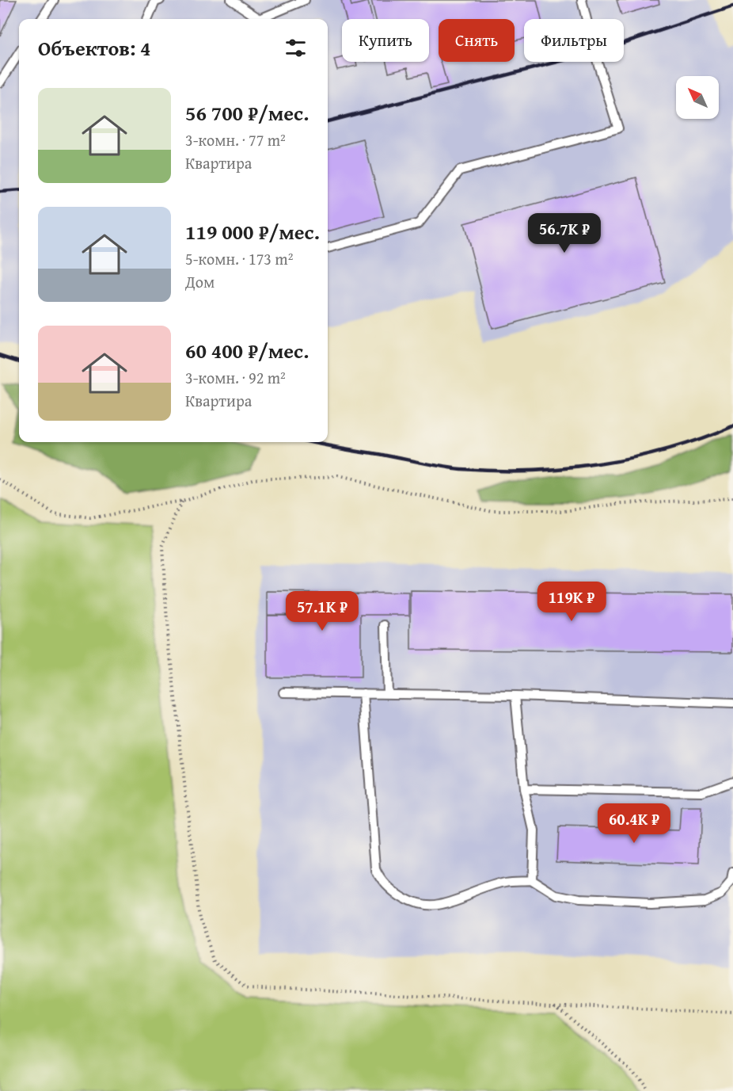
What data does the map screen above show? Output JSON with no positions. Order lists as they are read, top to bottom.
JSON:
{
  "north": "top left",
  "page": {
    "chip": ["Купить", "Снять", "Фильтры"],
    "heading": "Объектов: 4",
    "list": [
      {
        "name": "56 700 ₽/мес.",
        "note": "3-комн. · 77 m² · Квартира"
      },
      {
        "name": "119 000 ₽/мес.",
        "note": "5-комн. · 173 m² · Дом"
      },
      {
        "name": "60 400 ₽/мес.",
        "note": "3-комн. · 92 m² · Квартира"
      }
    ],
    "price": [
      "56.7K ₽",
      "119K ₽",
      "57.1K ₽",
      "60.4K ₽"
    ]
  }
}
